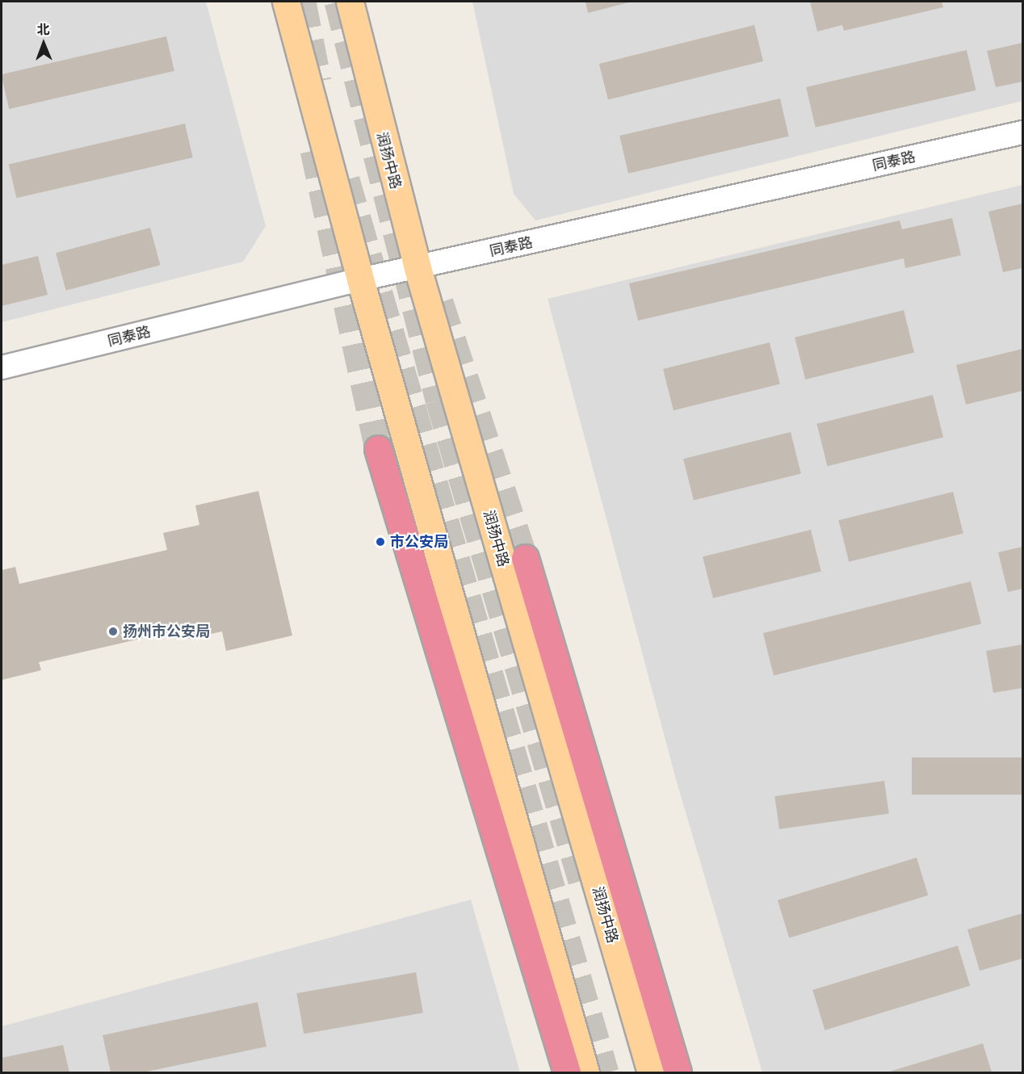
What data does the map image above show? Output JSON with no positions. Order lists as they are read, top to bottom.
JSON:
{
  "streets": {
    "main road": ["润扬中路"],
    "street": ["同泰路"]
  },
  "crossings": [
    ["润扬中路", "同泰路"]
  ],
  "places": ["市公安局", "扬州市公安局"],
  "north": "top"
}
